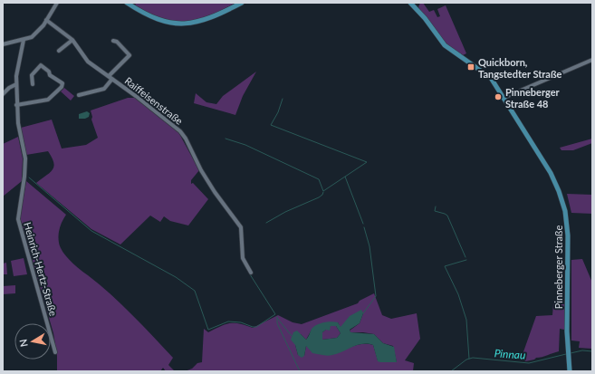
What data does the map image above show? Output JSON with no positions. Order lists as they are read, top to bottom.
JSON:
{
  "streets": {
    "main road": ["Pinneberger Straße"],
    "street": ["Raiffeisenstraße", "Heinrich-Hertz-Straße"]
  },
  "water": ["Pinnau"],
  "places": {
    "transit": ["Quickborn, Tangstedter Straße"],
    "other": ["Pinneberger Straße 48"]
  },
  "north": "left"
}
